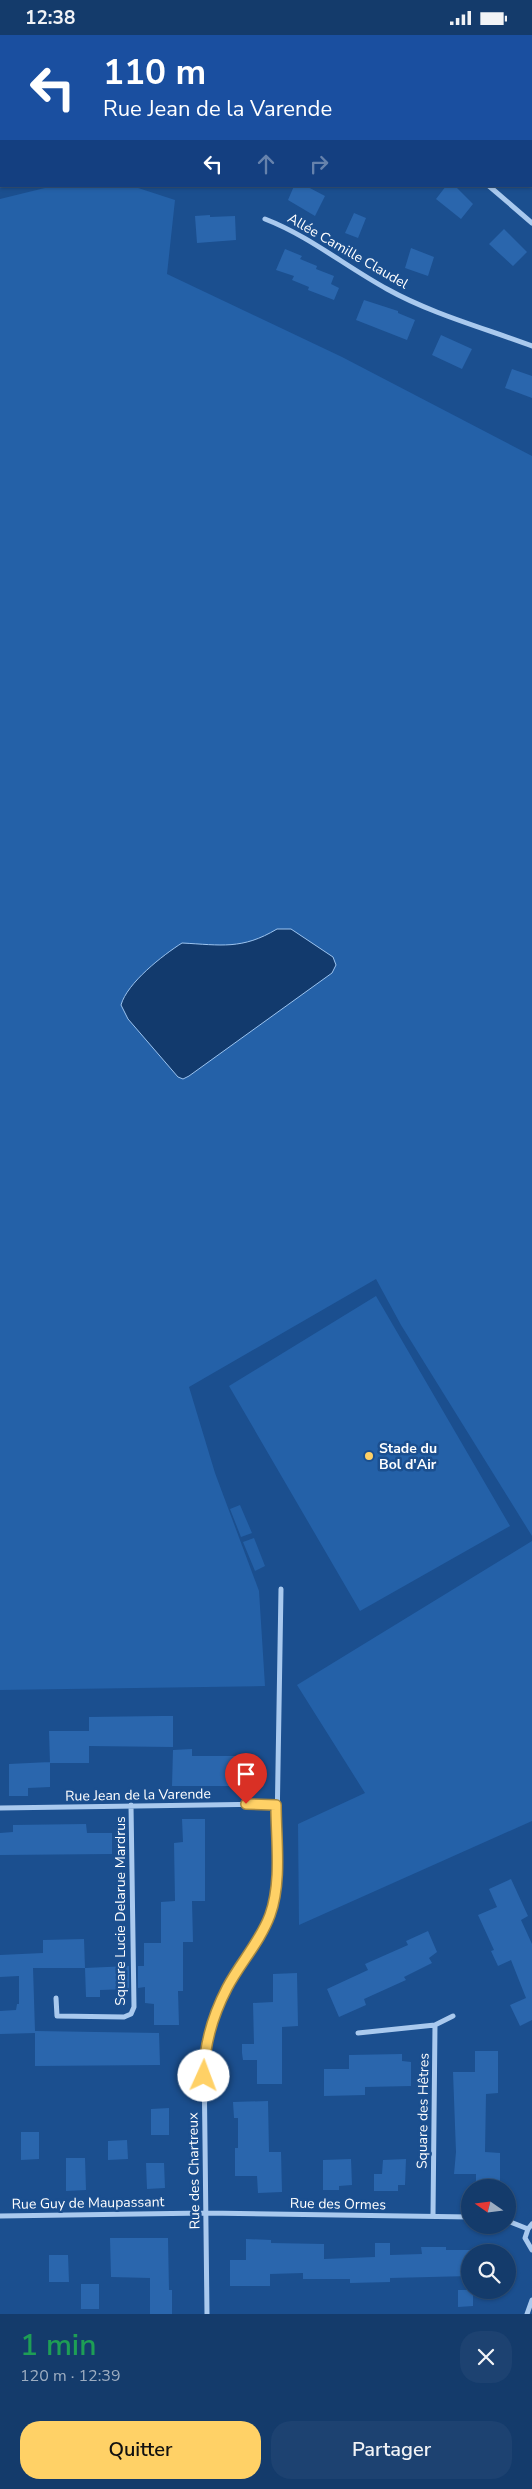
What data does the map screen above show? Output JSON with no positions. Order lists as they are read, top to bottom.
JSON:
{
  "streets": {
    "street": [
      "Allée Camille Claudel",
      "Rue Jean de la Varende",
      "Square Lucie Delarue Mardrus",
      "Square des Hêtres",
      "Rue des Chartreux",
      "Rue Guy de Maupassant",
      "Rue des Ormes"
    ]
  },
  "crossings": [
    ["Rue Jean de la Varende", "Square Lucie Delarue Mardrus"],
    ["Rue Jean de la Varende", "Rue des Chartreux"],
    ["Square des Hêtres", "Rue des Ormes"],
    ["Rue des Chartreux", "Rue Guy de Maupassant"],
    ["Rue des Chartreux", "Rue des Ormes"],
    ["Rue Guy de Maupassant", "Rue des Ormes"]
  ],
  "places": ["Stade du Bol d'Air"],
  "north": "left",
  "page": {
    "status": "12:38",
    "turn": ["110 m", "Rue Jean de la Varende"],
    "heading": ["1 min", "120 m · 12:39"],
    "buttons": ["Quitter", "Partager"]
  }
}
